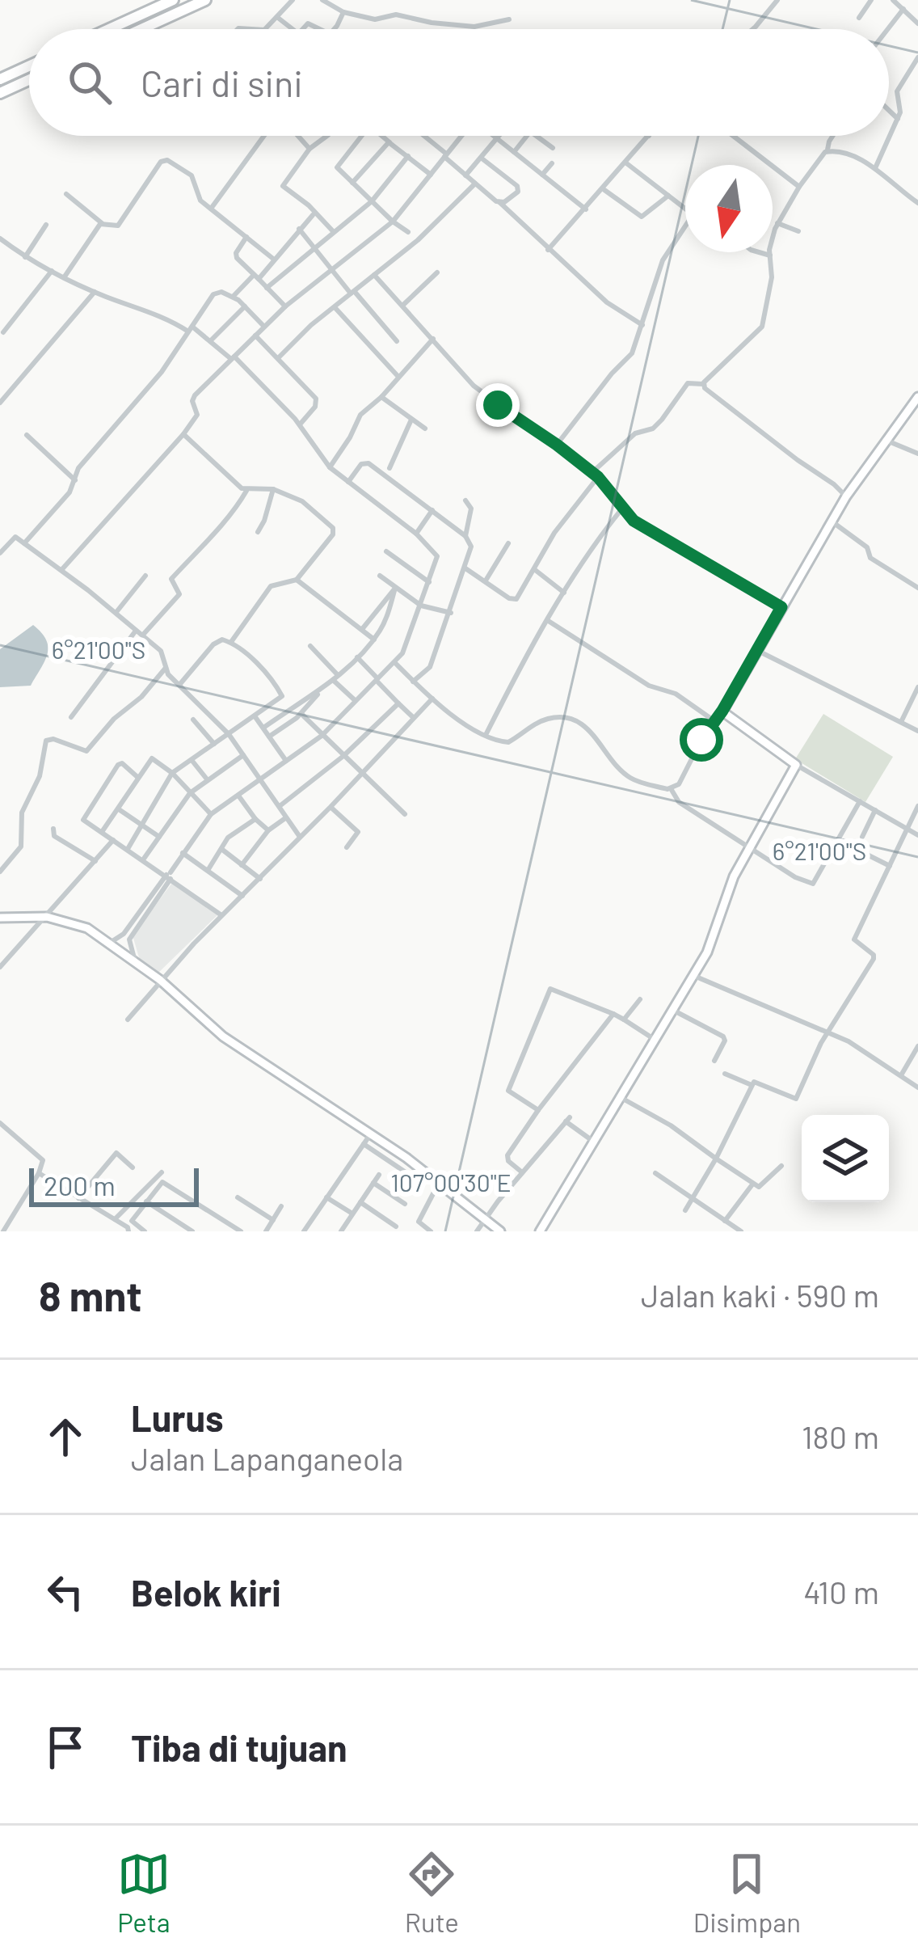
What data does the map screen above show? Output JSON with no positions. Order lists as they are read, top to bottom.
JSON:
{
  "scale_bar": "200 m",
  "north": "bottom",
  "page": {
    "search": "Cari di sini",
    "scale": "200 m",
    "heading": ["8 mnt", "Jalan kaki · 590 m"],
    "list": [
      ["Lurus", "Jalan Lapanganeola", "180 m"],
      ["Belok kiri", "410 m"],
      "Tiba di tujuan"
    ],
    "nav": ["Peta", "Rute", "Disimpan"]
  },
  "coordinates": ["6°21'00\"S", "107°00'30\"E"]
}
